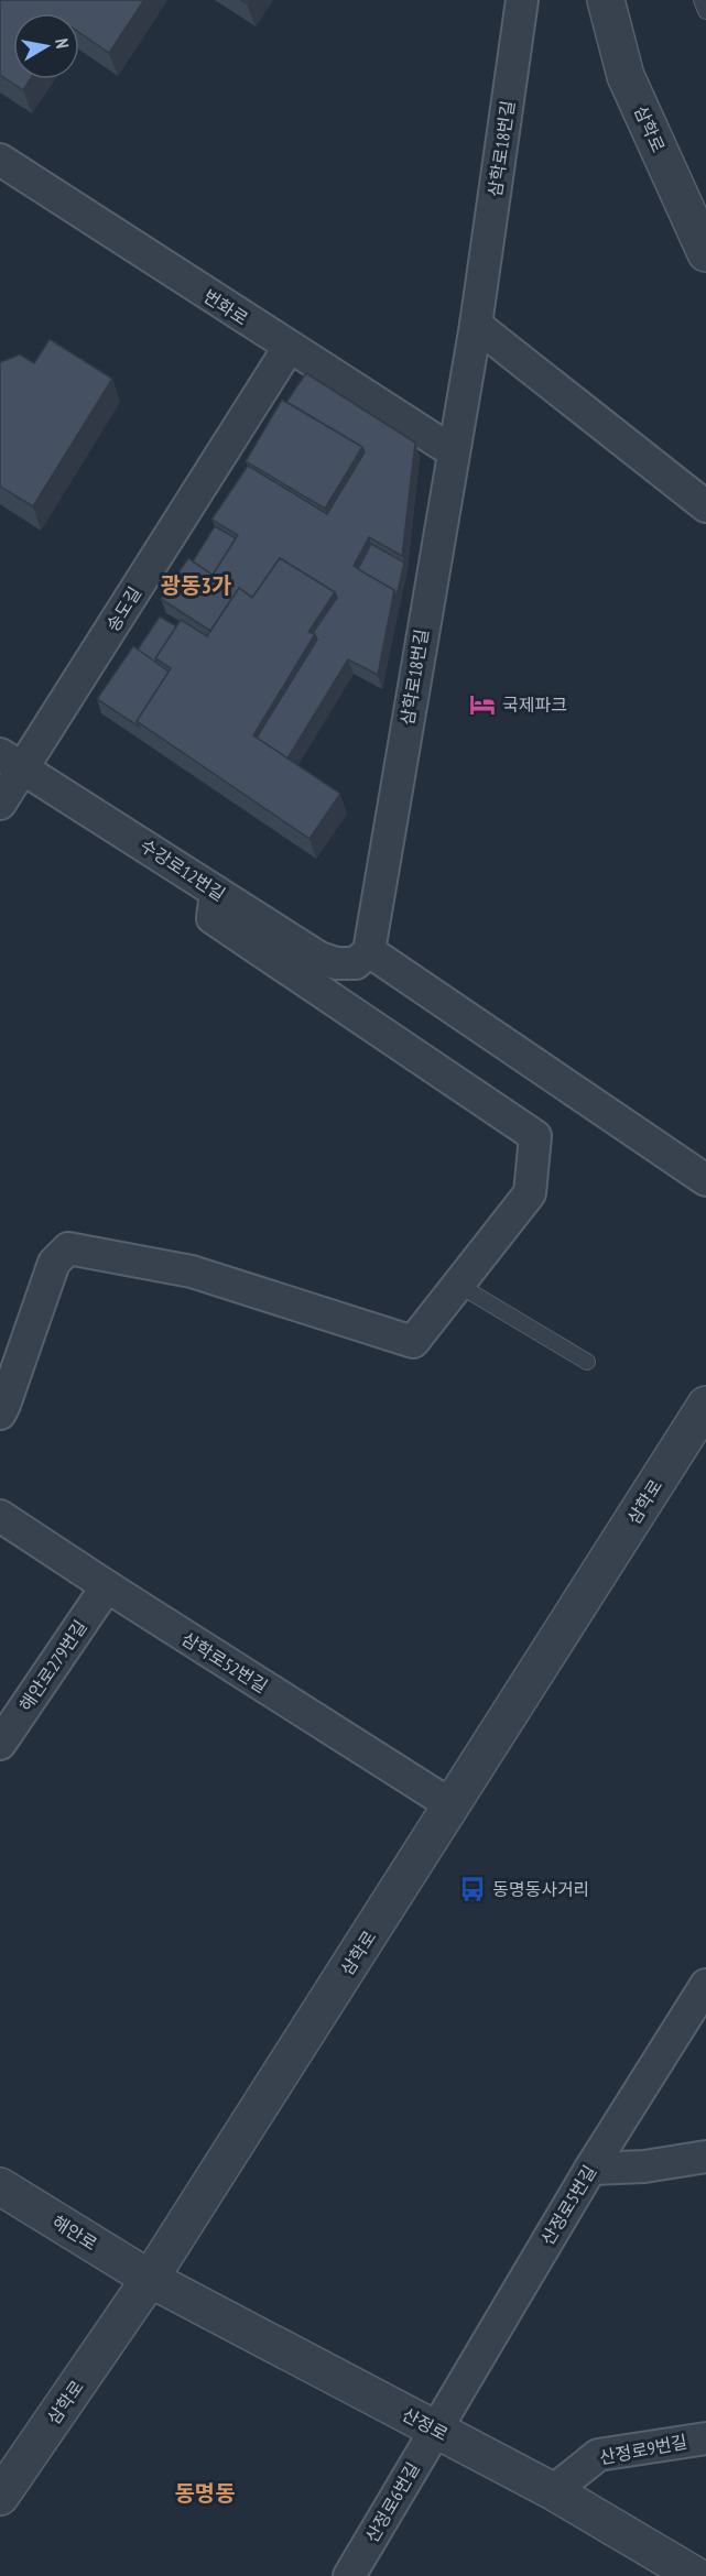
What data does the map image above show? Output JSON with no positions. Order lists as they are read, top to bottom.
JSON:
{
  "streets": {
    "street": [
      "삼학로",
      "삼학로18번길",
      "번화로",
      "송도길",
      "수강로12번길",
      "삼학로52번길",
      "해안로279번길",
      "산정로5번길",
      "해안로",
      "산정로",
      "산정로9번길",
      "산정로6번길"
    ]
  },
  "crossings": [
    ["삼학로", "삼학로52번길"],
    ["삼학로", "해안로"],
    ["삼학로", "산정로"],
    ["삼학로18번길", "번화로"],
    ["삼학로18번길", "수강로12번길"],
    ["번화로", "송도길"],
    ["송도길", "수강로12번길"],
    ["삼학로52번길", "해안로279번길"],
    ["산정로5번길", "산정로"],
    ["산정로5번길", "산정로6번길"],
    ["해안로", "산정로"],
    ["산정로", "산정로9번길"],
    ["산정로", "산정로6번길"]
  ],
  "districts": ["광동3가", "동명동"],
  "places": {
    "hotel": ["국제파크"],
    "bus stop": ["동명동사거리"]
  },
  "north": "right"
}
